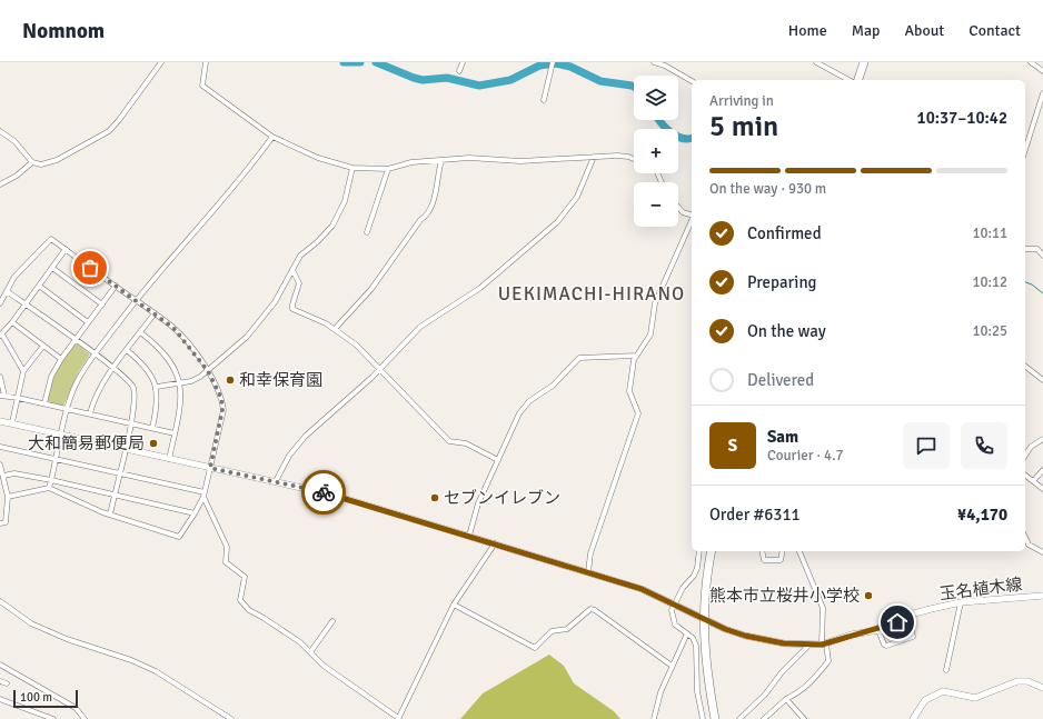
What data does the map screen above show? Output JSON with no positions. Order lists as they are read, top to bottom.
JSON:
{
  "streets": {
    "main road": ["玉名植木線"]
  },
  "districts": ["UEKIMACHI-HIRANO"],
  "places": [
    "和幸保育園",
    "大和簡易郵便局",
    "セブンイレブン",
    "熊本市立桜井小学校"
  ],
  "scale_bar": "100 m",
  "page": {
    "header": "Nomnom",
    "nav": [
      "Home",
      "Map",
      "About",
      "Contact"
    ],
    "map_buttons": ["+", "−"],
    "heading": ["5 min", "Arriving in", "10:37–10:42"],
    "panel": [
      "Sam",
      "Courier · 4.7",
      "Order #6311",
      "¥4,170"
    ],
    "bar": "On the way · 930 m",
    "list": [
      ["Confirmed", "10:11"],
      ["Preparing", "10:12"],
      ["On the way", "10:25"],
      "Delivered"
    ],
    "round": "S",
    "scale": "100 m"
  }
}
